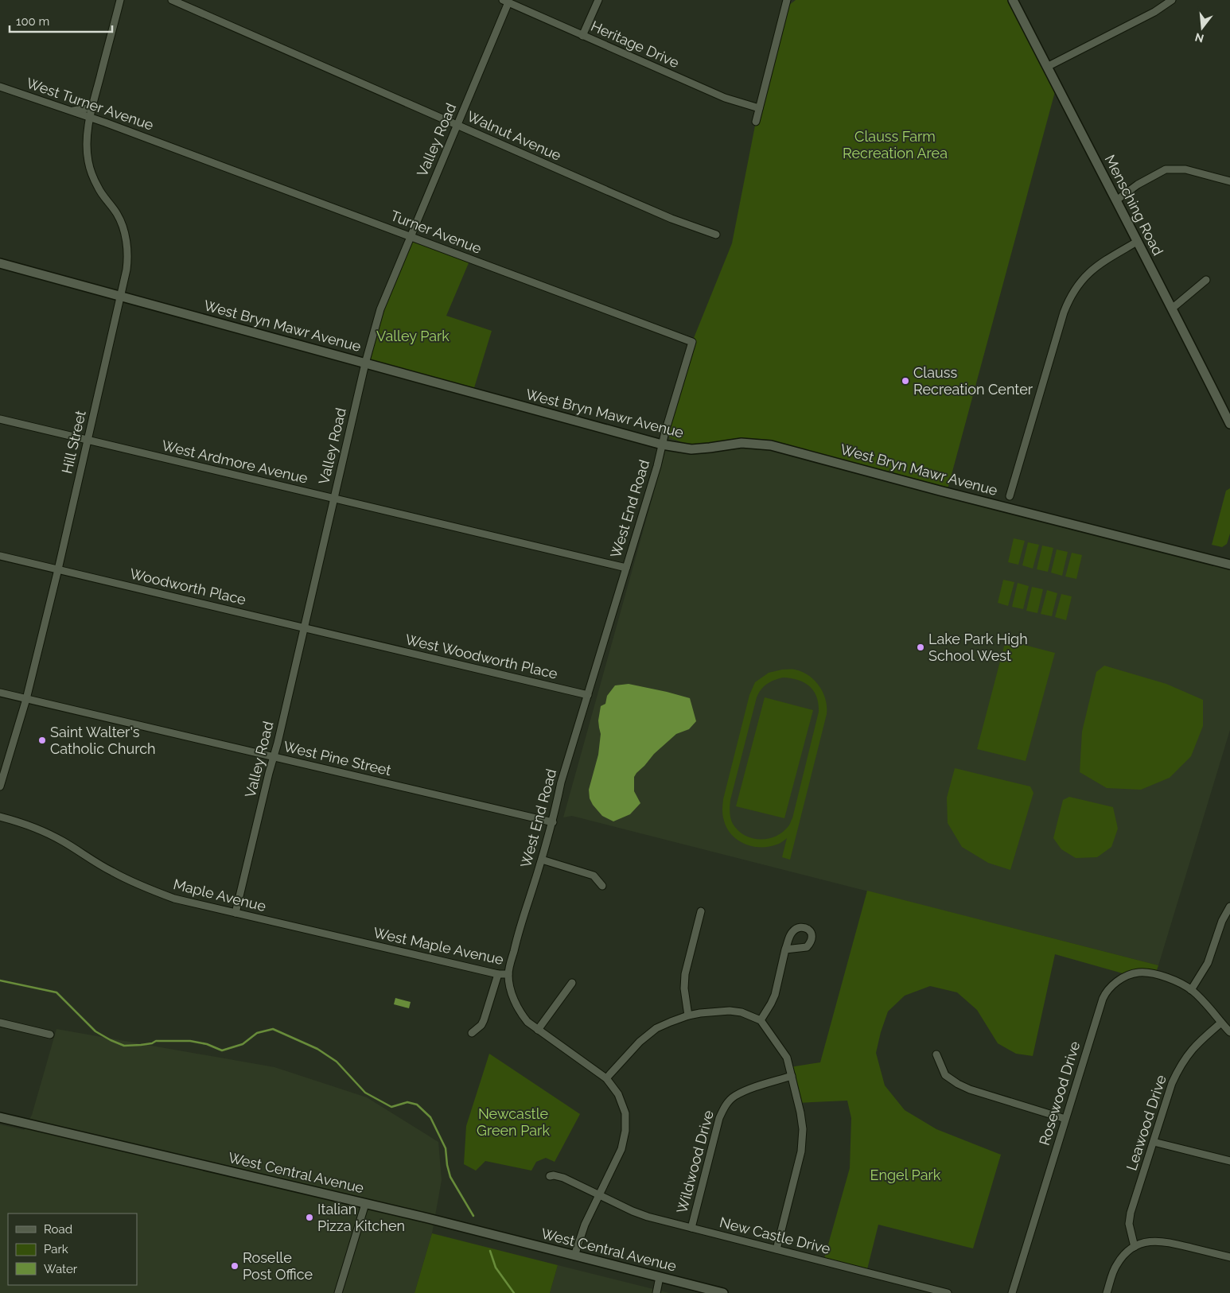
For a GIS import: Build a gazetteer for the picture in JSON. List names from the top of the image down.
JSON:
{
  "streets": {
    "street": [
      "Heritage Drive",
      "West Turner Avenue",
      "Walnut Avenue",
      "Valley Road",
      "Mensching Road",
      "Turner Avenue",
      "West Bryn Mawr Avenue",
      "Hill Street",
      "West Ardmore Avenue",
      "West End Road",
      "Woodworth Place",
      "West Woodworth Place",
      "West Pine Street",
      "Maple Avenue",
      "West Maple Avenue",
      "Rosewood Drive",
      "Leawood Drive",
      "Wildwood Drive",
      "West Central Avenue",
      "New Castle Drive"
    ]
  },
  "crossings": [
    ["Heritage Drive", "Valley Road"],
    ["West Turner Avenue", "Turner Avenue"],
    ["West Turner Avenue", "Hill Street"],
    ["Walnut Avenue", "Valley Road"],
    ["Valley Road", "Turner Avenue"],
    ["Valley Road", "West Bryn Mawr Avenue"],
    ["Valley Road", "West Ardmore Avenue"],
    ["Valley Road", "Woodworth Place"],
    ["Valley Road", "West Pine Street"],
    ["Valley Road", "Maple Avenue"],
    ["Turner Avenue", "West End Road"],
    ["West Bryn Mawr Avenue", "Hill Street"],
    ["West Bryn Mawr Avenue", "West End Road"],
    ["Hill Street", "West Ardmore Avenue"],
    ["Hill Street", "Woodworth Place"],
    ["Hill Street", "West Pine Street"],
    ["West Ardmore Avenue", "West End Road"],
    ["West End Road", "West Woodworth Place"],
    ["West End Road", "West Pine Street"],
    ["West End Road", "West Maple Avenue"],
    ["West End Road", "West Central Avenue"],
    ["West End Road", "New Castle Drive"],
    ["Woodworth Place", "West Woodworth Place"],
    ["Maple Avenue", "West Maple Avenue"],
    ["Rosewood Drive", "Leawood Drive"],
    ["Wildwood Drive", "New Castle Drive"]
  ],
  "parks": [
    "Clauss Farm Recreation Area",
    "Valley Park",
    "Newcastle Green Park",
    "Engel Park"
  ],
  "places": [
    "Clauss Recreation Center",
    "Lake Park High School West",
    "Saint Walter's Catholic Church",
    "Italian Pizza Kitchen",
    "Roselle Post Office"
  ],
  "legend": ["Road", "Park", "Water"],
  "scale_bar": "100 m",
  "north": "bottom"
}
